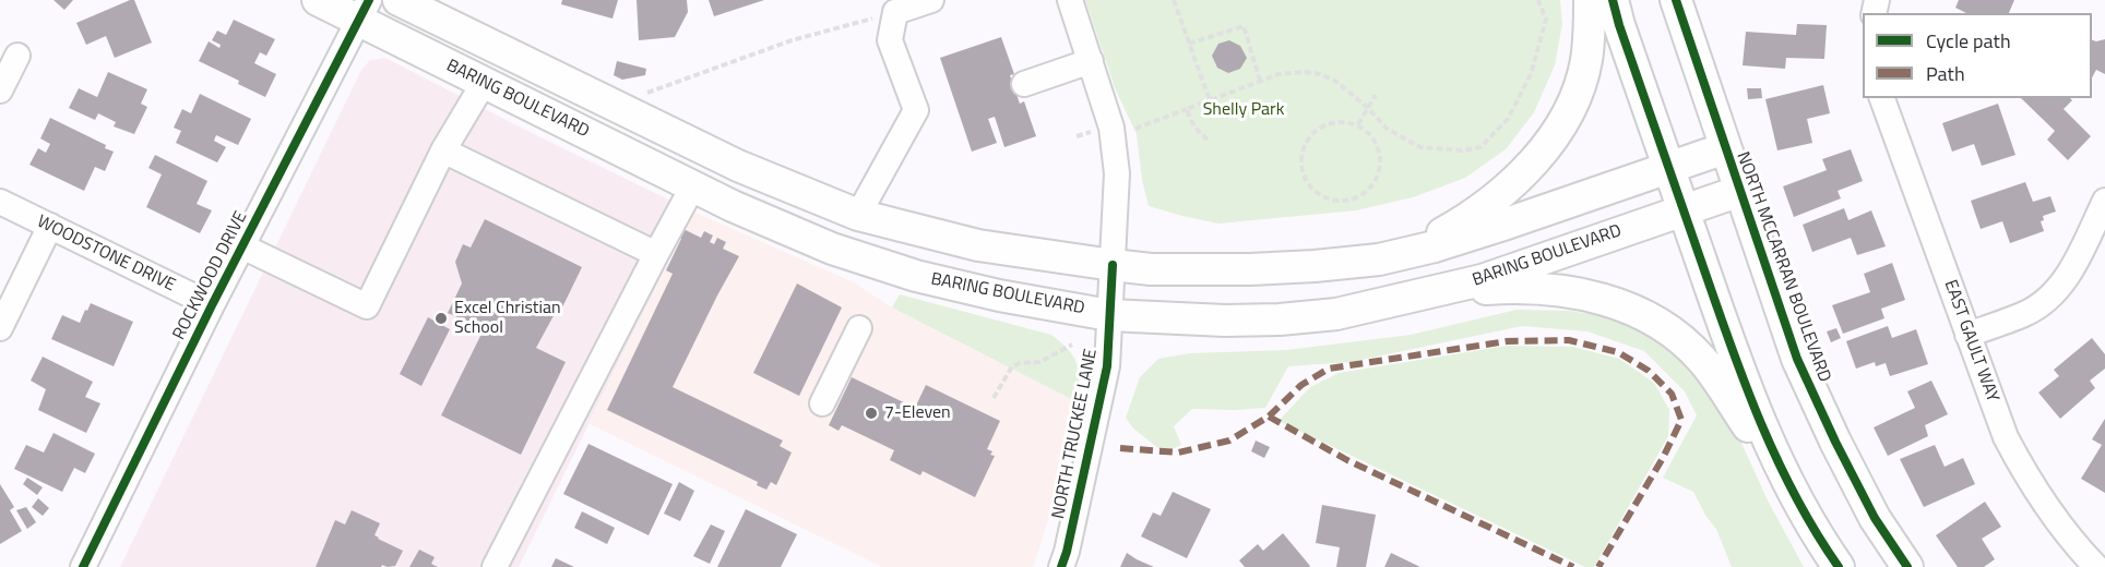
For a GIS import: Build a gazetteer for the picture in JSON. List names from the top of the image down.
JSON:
{
  "streets": {
    "main road": ["BARING BOULEVARD", "NORTH MCCARRAN BOULEVARD"],
    "street": [
      "WOODSTONE DRIVE",
      "ROCKWOOD DRIVE",
      "EAST GAULT WAY",
      "NORTH TRUCKEE LANE"
    ]
  },
  "crossings": [
    ["BARING BOULEVARD", "NORTH MCCARRAN BOULEVARD"],
    ["BARING BOULEVARD", "ROCKWOOD DRIVE"],
    ["BARING BOULEVARD", "NORTH TRUCKEE LANE"],
    ["WOODSTONE DRIVE", "ROCKWOOD DRIVE"]
  ],
  "parks": ["Shelly Park"],
  "places": ["Excel Christian School", "7-Eleven"],
  "legend": ["Cycle path", "Path"]
}
